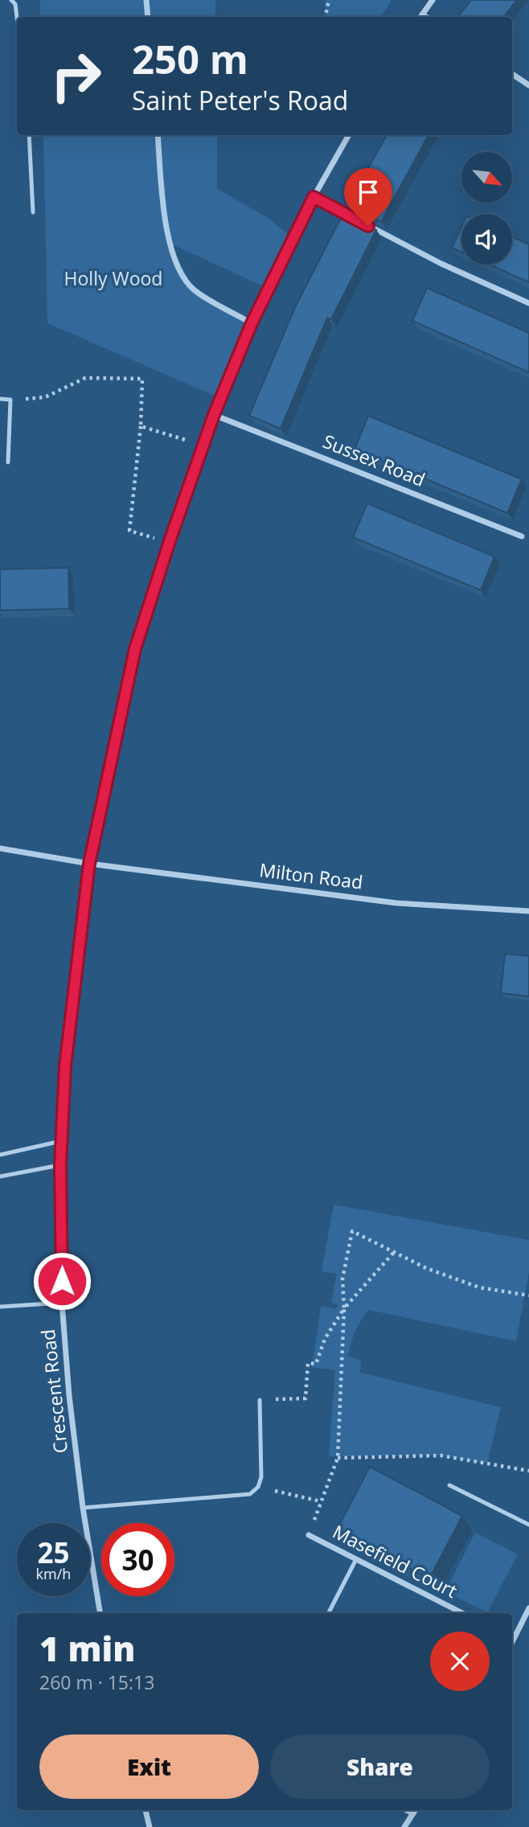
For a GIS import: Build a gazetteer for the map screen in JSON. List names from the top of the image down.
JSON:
{
  "streets": {
    "street": [
      "Sussex Road",
      "Milton Road",
      "Crescent Road",
      "Masefield Court"
    ]
  },
  "crossings": [
    ["Sussex Road", "Crescent Road"],
    ["Milton Road", "Crescent Road"]
  ],
  "parks": ["Holly Wood"],
  "north": "bottom right",
  "page": {
    "turn": ["250 m", "Saint Peter's Road"],
    "speed": "25 km/h",
    "limit": "30",
    "heading": ["1 min", "260 m · 15:13"],
    "buttons": ["Exit", "Share"]
  }
}
